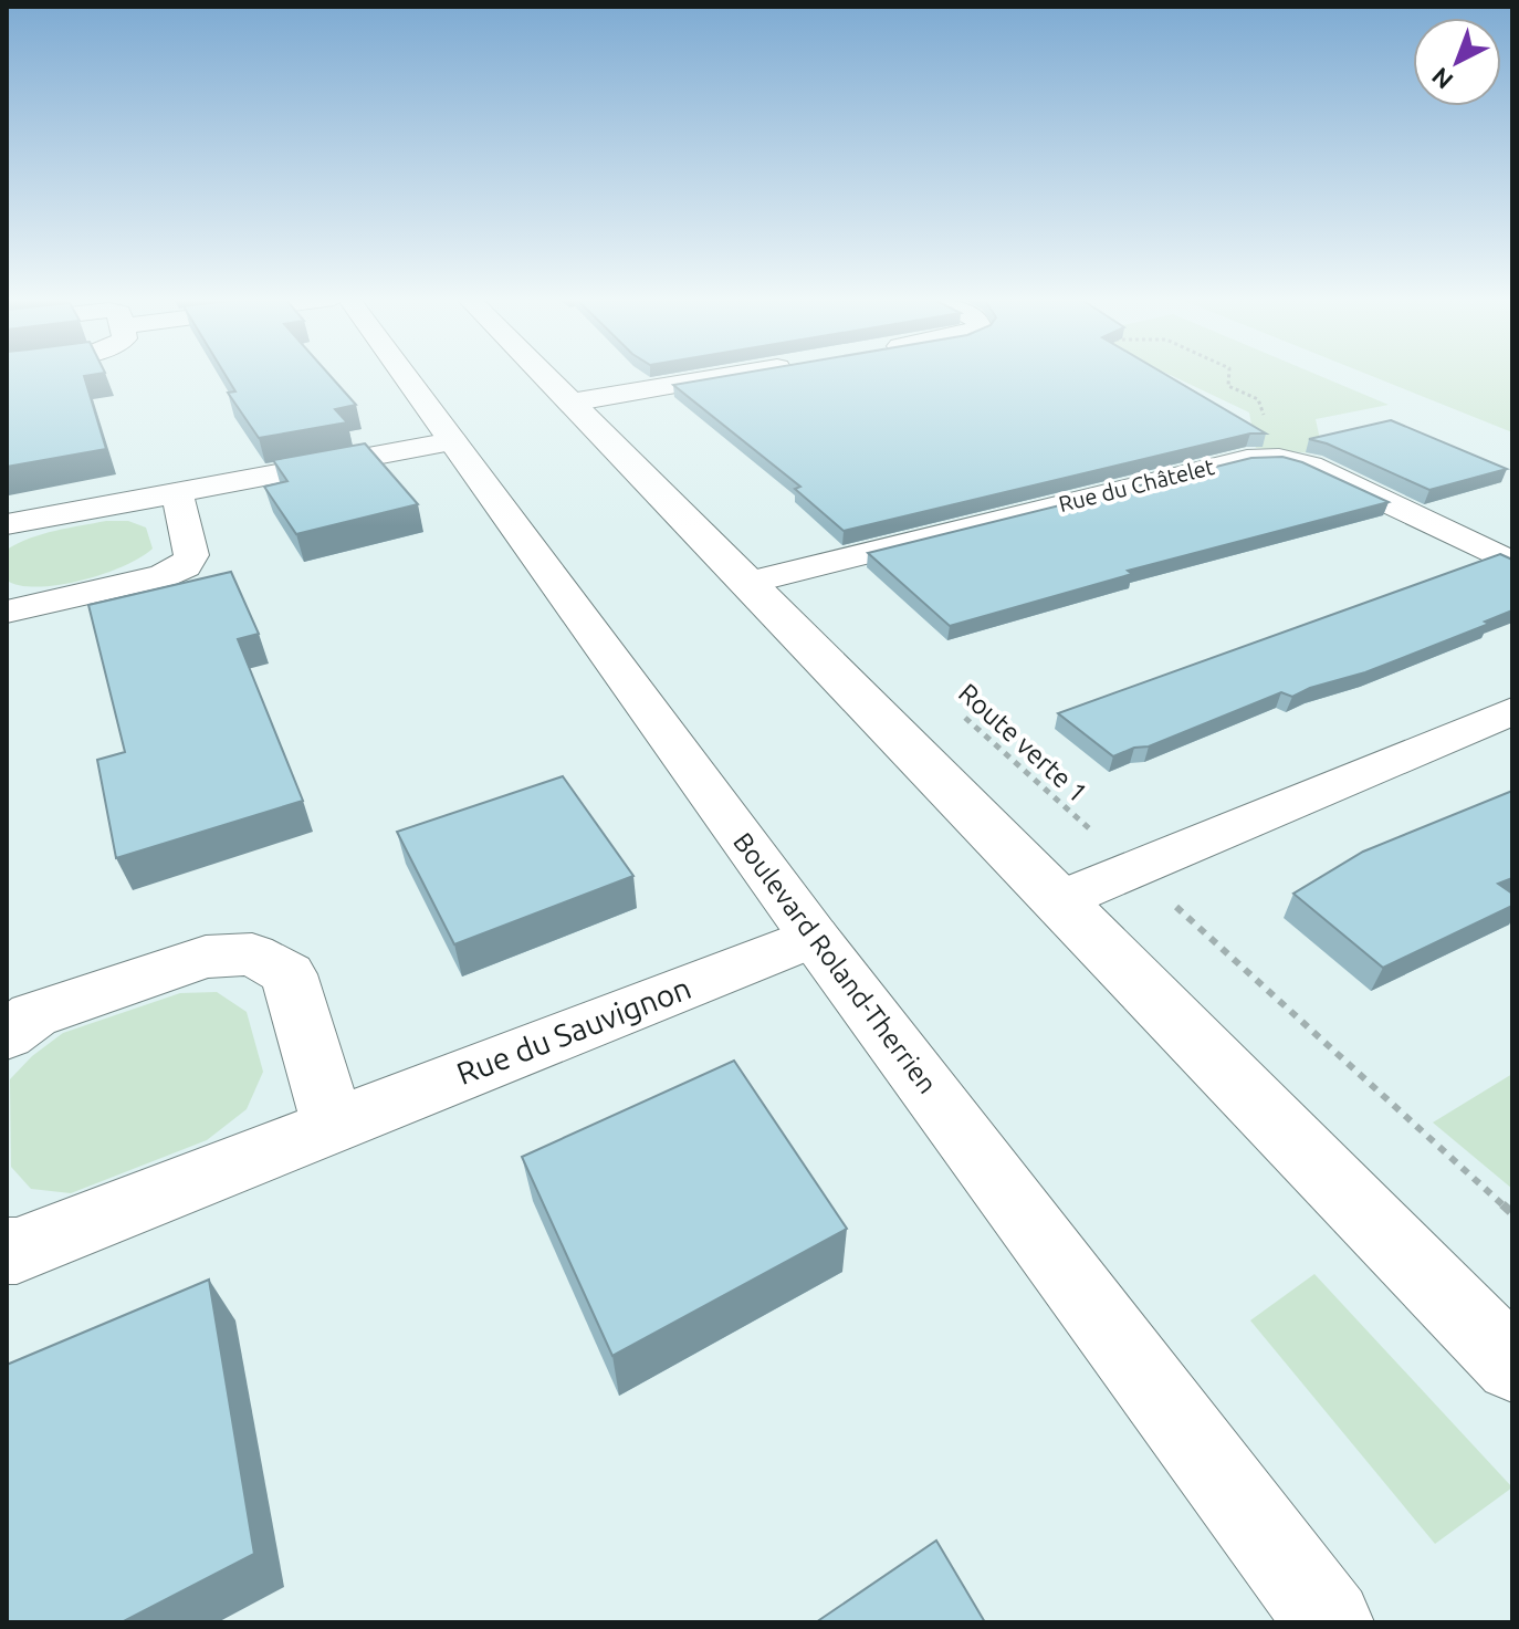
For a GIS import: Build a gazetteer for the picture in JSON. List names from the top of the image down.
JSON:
{
  "streets": {
    "street": ["Rue du Châtelet", "Boulevard Roland-Therrien", "Rue du Sauvignon"],
    "path": ["Route verte 1"]
  },
  "crossings": [
    ["Boulevard Roland-Therrien", "Rue du Sauvignon"]
  ],
  "north": "bottom left"
}
